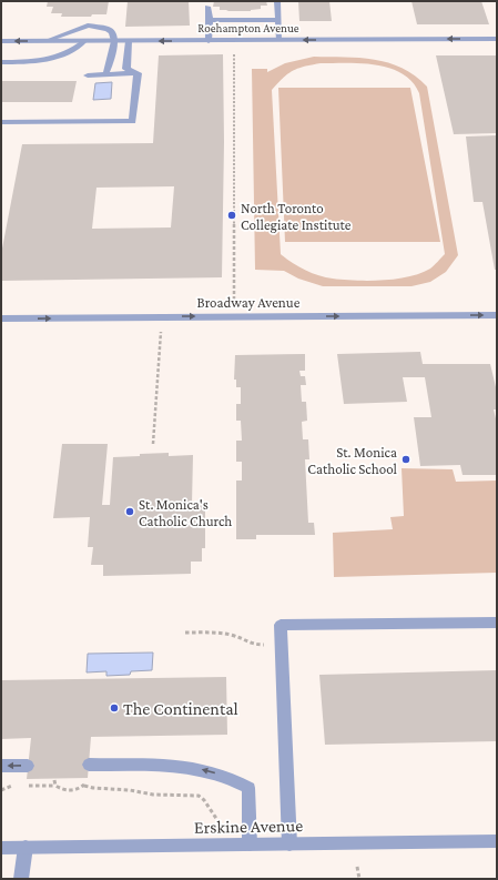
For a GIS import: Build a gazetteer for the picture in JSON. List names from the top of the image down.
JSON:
{
  "streets": {
    "street": ["Roehampton Avenue", "Broadway Avenue", "Erskine Avenue"]
  },
  "one_way": ["Roehampton Avenue", "Broadway Avenue"],
  "places": [
    "North Toronto Collegiate Institute",
    "St. Monica Catholic School",
    "St. Monica's Catholic Church",
    "The Continental"
  ]
}
